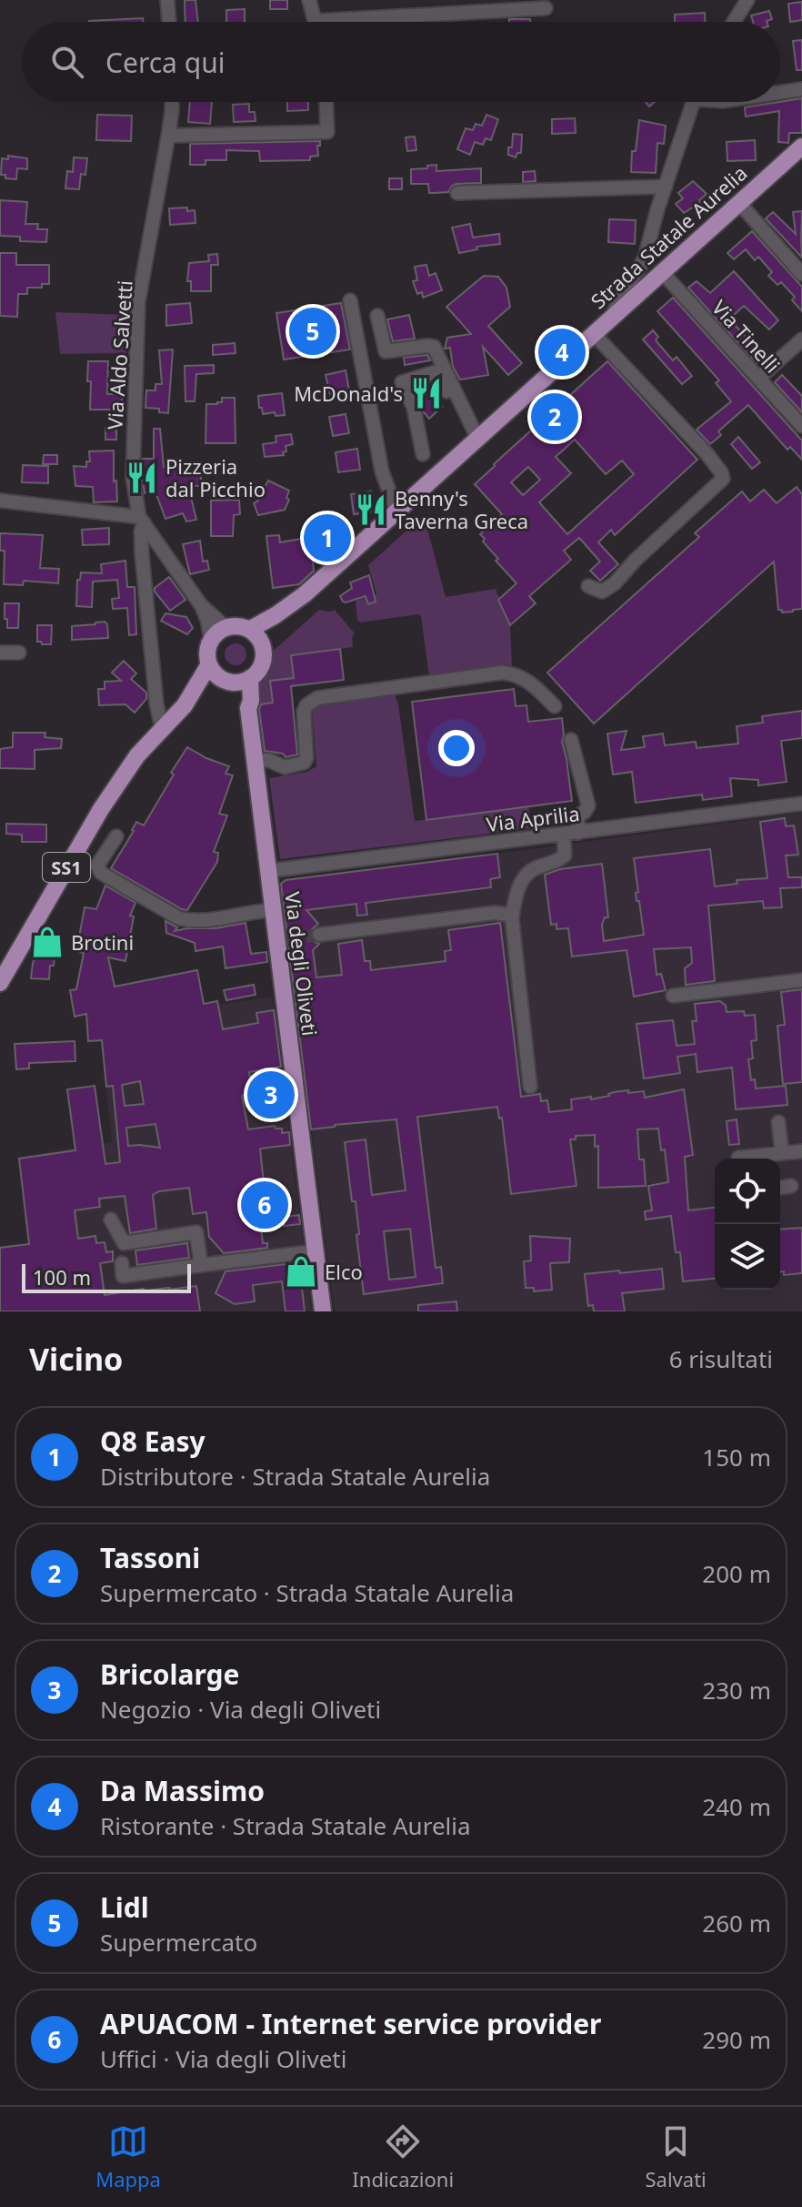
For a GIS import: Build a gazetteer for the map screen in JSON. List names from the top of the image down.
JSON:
{
  "streets": {
    "main road": ["Strada Statale Aurelia", "SS1", "Via degli Oliveti"],
    "street": ["Via Tinelli", "Via Aldo Salvetti", "Via Aprilia"]
  },
  "crossings": [
    ["Strada Statale Aurelia", "Via Tinelli"],
    ["Strada Statale Aurelia", "Via Aldo Salvetti"],
    ["Strada Statale Aurelia", "SS1"],
    ["Strada Statale Aurelia", "Via degli Oliveti"],
    ["Via Aldo Salvetti", "SS1"],
    ["Via Aldo Salvetti", "Via degli Oliveti"],
    ["Via Aprilia", "Via degli Oliveti"],
    ["SS1", "Via degli Oliveti"]
  ],
  "places": {
    "restaurant": ["McDonald's", "Pizzeria dal Picchio", "Benny's Taverna Greca"],
    "shop": ["Brotini", "Elco"]
  },
  "scale_bar": "100 m",
  "page": {
    "search": "Cerca qui",
    "pins": [
      "5",
      "4",
      "2",
      "1",
      "3",
      "6"
    ],
    "scale": "100 m",
    "heading": ["Vicino", "6 risultati"],
    "list": [
      {
        "mark": "1",
        "name": "Q8 Easy",
        "note": "Distributore · Strada Statale Aurelia",
        "value": "150 m"
      },
      {
        "mark": "2",
        "name": "Tassoni",
        "note": "Supermercato · Strada Statale Aurelia",
        "value": "200 m"
      },
      {
        "mark": "3",
        "name": "Bricolarge",
        "note": "Negozio · Via degli Oliveti",
        "value": "230 m"
      },
      {
        "mark": "4",
        "name": "Da Massimo",
        "note": "Ristorante · Strada Statale Aurelia",
        "value": "240 m"
      },
      {
        "mark": "5",
        "name": "Lidl",
        "note": "Supermercato",
        "value": "260 m"
      },
      {
        "mark": "6",
        "name": "APUACOM - Internet service provider",
        "note": "Uffici · Via degli Oliveti",
        "value": "290 m"
      }
    ],
    "nav": ["Mappa", "Indicazioni", "Salvati"]
  }
}
